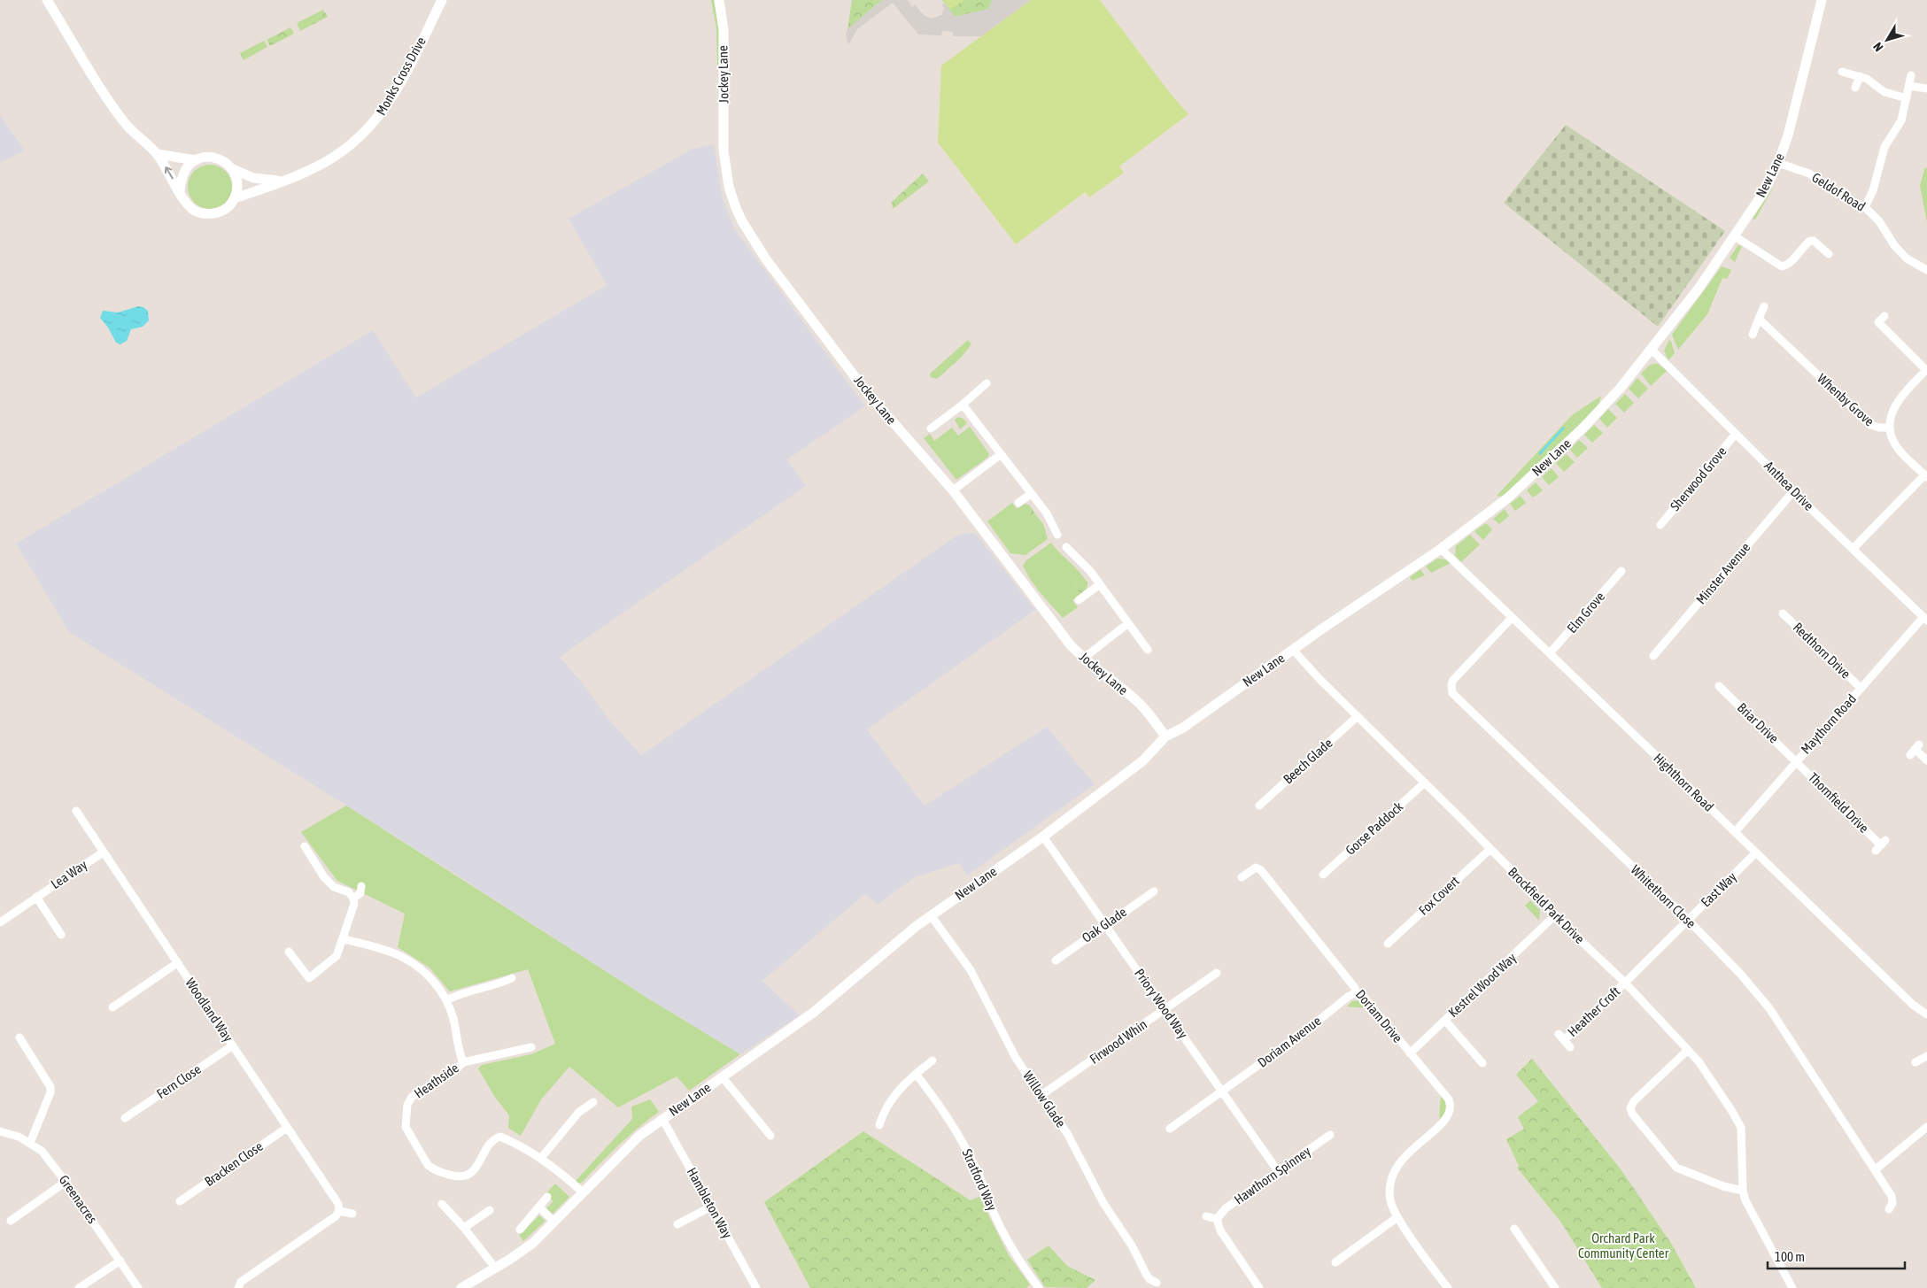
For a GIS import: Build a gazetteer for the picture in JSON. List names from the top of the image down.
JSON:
{
  "streets": {
    "street": [
      "Jockey Lane",
      "Monks Cross Drive",
      "New Lane",
      "Geldof Road",
      "Whenby Grove",
      "Sherwood Grove",
      "Anthea Drive",
      "Minster Avenue",
      "Elm Grove",
      "Redthorn Drive",
      "Briar Drive",
      "Maythorn Road",
      "Beech Glade",
      "Highthorn Road",
      "Thornfield Drive",
      "Gorse Paddock",
      "Lea Way",
      "East Way",
      "Fox Covert",
      "Whitethorn Close",
      "Brockfield Park Drive",
      "Oak Glade",
      "Kestrel Wood Way",
      "Priory Wood Way",
      "Woodland Way",
      "Heather Croft",
      "Doriam Drive",
      "Firwood Whin",
      "Doriam Avenue",
      "Heathside",
      "Fern Close",
      "Willow Glade",
      "Bracken Close",
      "Hawthorn Spinney",
      "Stratford Way",
      "Greenacres",
      "Hambleton Way"
    ]
  },
  "crossings": [
    ["Jockey Lane", "New Lane"],
    ["New Lane", "Geldof Road"],
    ["New Lane", "Anthea Drive"],
    ["New Lane", "Highthorn Road"],
    ["New Lane", "Brockfield Park Drive"],
    ["New Lane", "Priory Wood Way"],
    ["New Lane", "Heathside"],
    ["New Lane", "Willow Glade"],
    ["New Lane", "Hambleton Way"],
    ["Sherwood Grove", "Anthea Drive"],
    ["Anthea Drive", "Minster Avenue"],
    ["Anthea Drive", "Maythorn Road"],
    ["Elm Grove", "Highthorn Road"],
    ["Redthorn Drive", "Maythorn Road"],
    ["Briar Drive", "Maythorn Road"],
    ["Briar Drive", "Thornfield Drive"],
    ["Maythorn Road", "Highthorn Road"],
    ["Maythorn Road", "Thornfield Drive"],
    ["Beech Glade", "Brockfield Park Drive"],
    ["Highthorn Road", "East Way"],
    ["Highthorn Road", "Whitethorn Close"],
    ["Gorse Paddock", "Brockfield Park Drive"],
    ["Lea Way", "Woodland Way"],
    ["East Way", "Whitethorn Close"],
    ["East Way", "Brockfield Park Drive"],
    ["East Way", "Heather Croft"],
    ["Fox Covert", "Brockfield Park Drive"],
    ["Brockfield Park Drive", "Kestrel Wood Way"],
    ["Brockfield Park Drive", "Heather Croft"],
    ["Oak Glade", "Priory Wood Way"],
    ["Kestrel Wood Way", "Doriam Drive"],
    ["Priory Wood Way", "Firwood Whin"],
    ["Priory Wood Way", "Doriam Avenue"],
    ["Priory Wood Way", "Hawthorn Spinney"],
    ["Woodland Way", "Fern Close"],
    ["Woodland Way", "Bracken Close"],
    ["Doriam Drive", "Doriam Avenue"],
    ["Firwood Whin", "Willow Glade"]
  ],
  "parks": ["Orchard Park Community Center"],
  "scale_bar": "100 m",
  "north": "bottom left"
}
